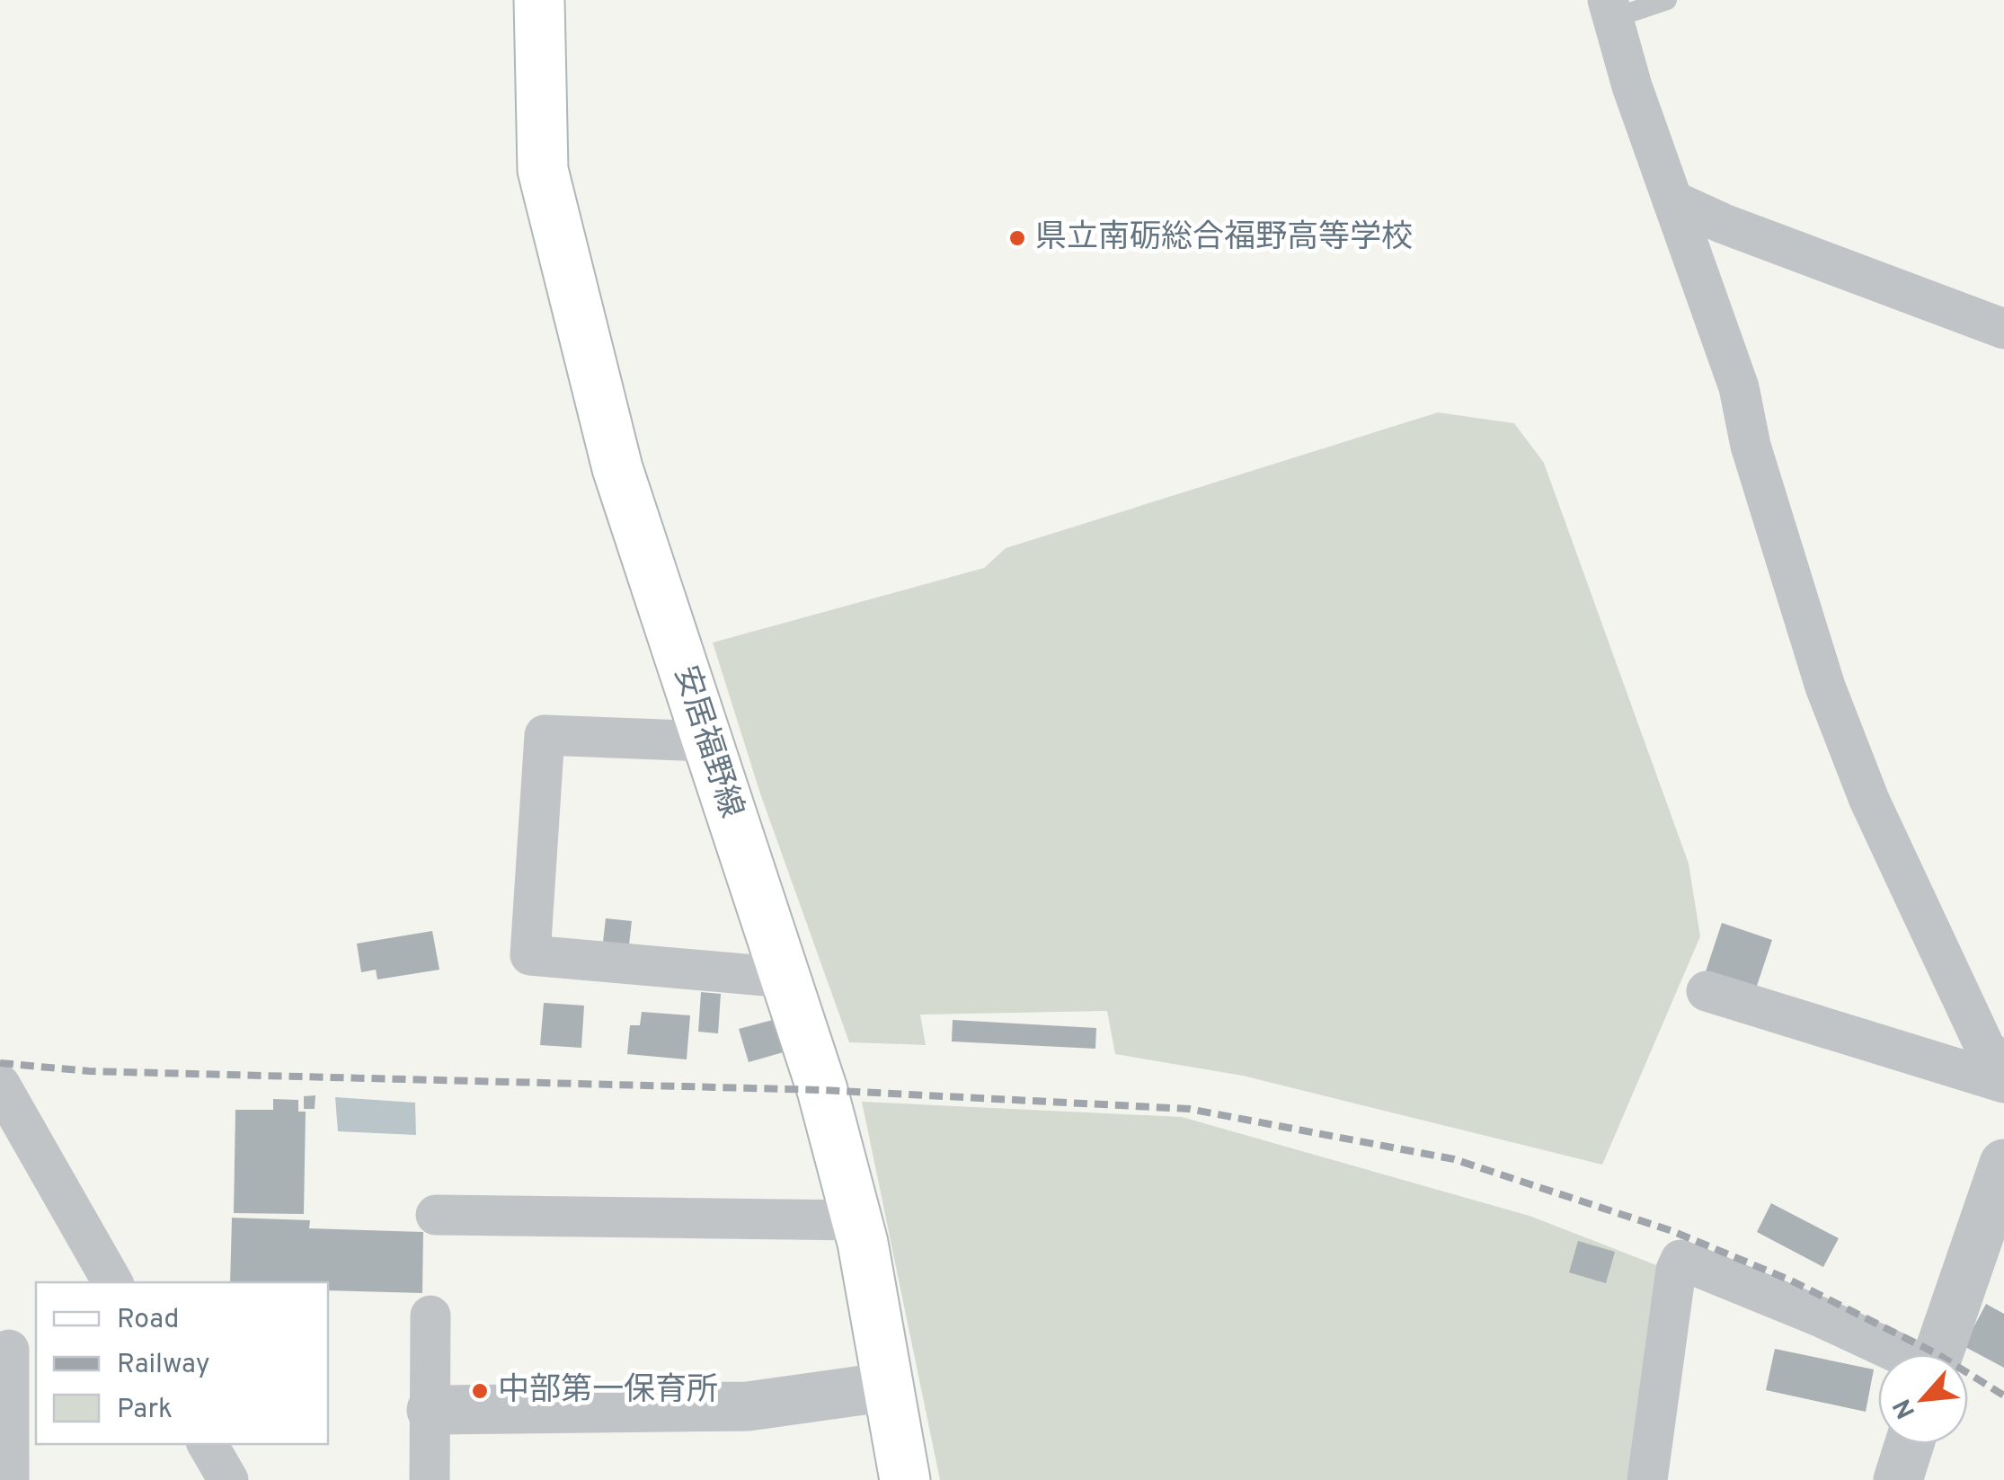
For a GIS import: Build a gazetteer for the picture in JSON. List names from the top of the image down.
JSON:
{
  "streets": {
    "main road": ["安居福野線"]
  },
  "places": ["県立南砺総合福野高等学校", "中部第一保育所"],
  "legend": ["Road", "Railway", "Park"],
  "north": "bottom left"
}
